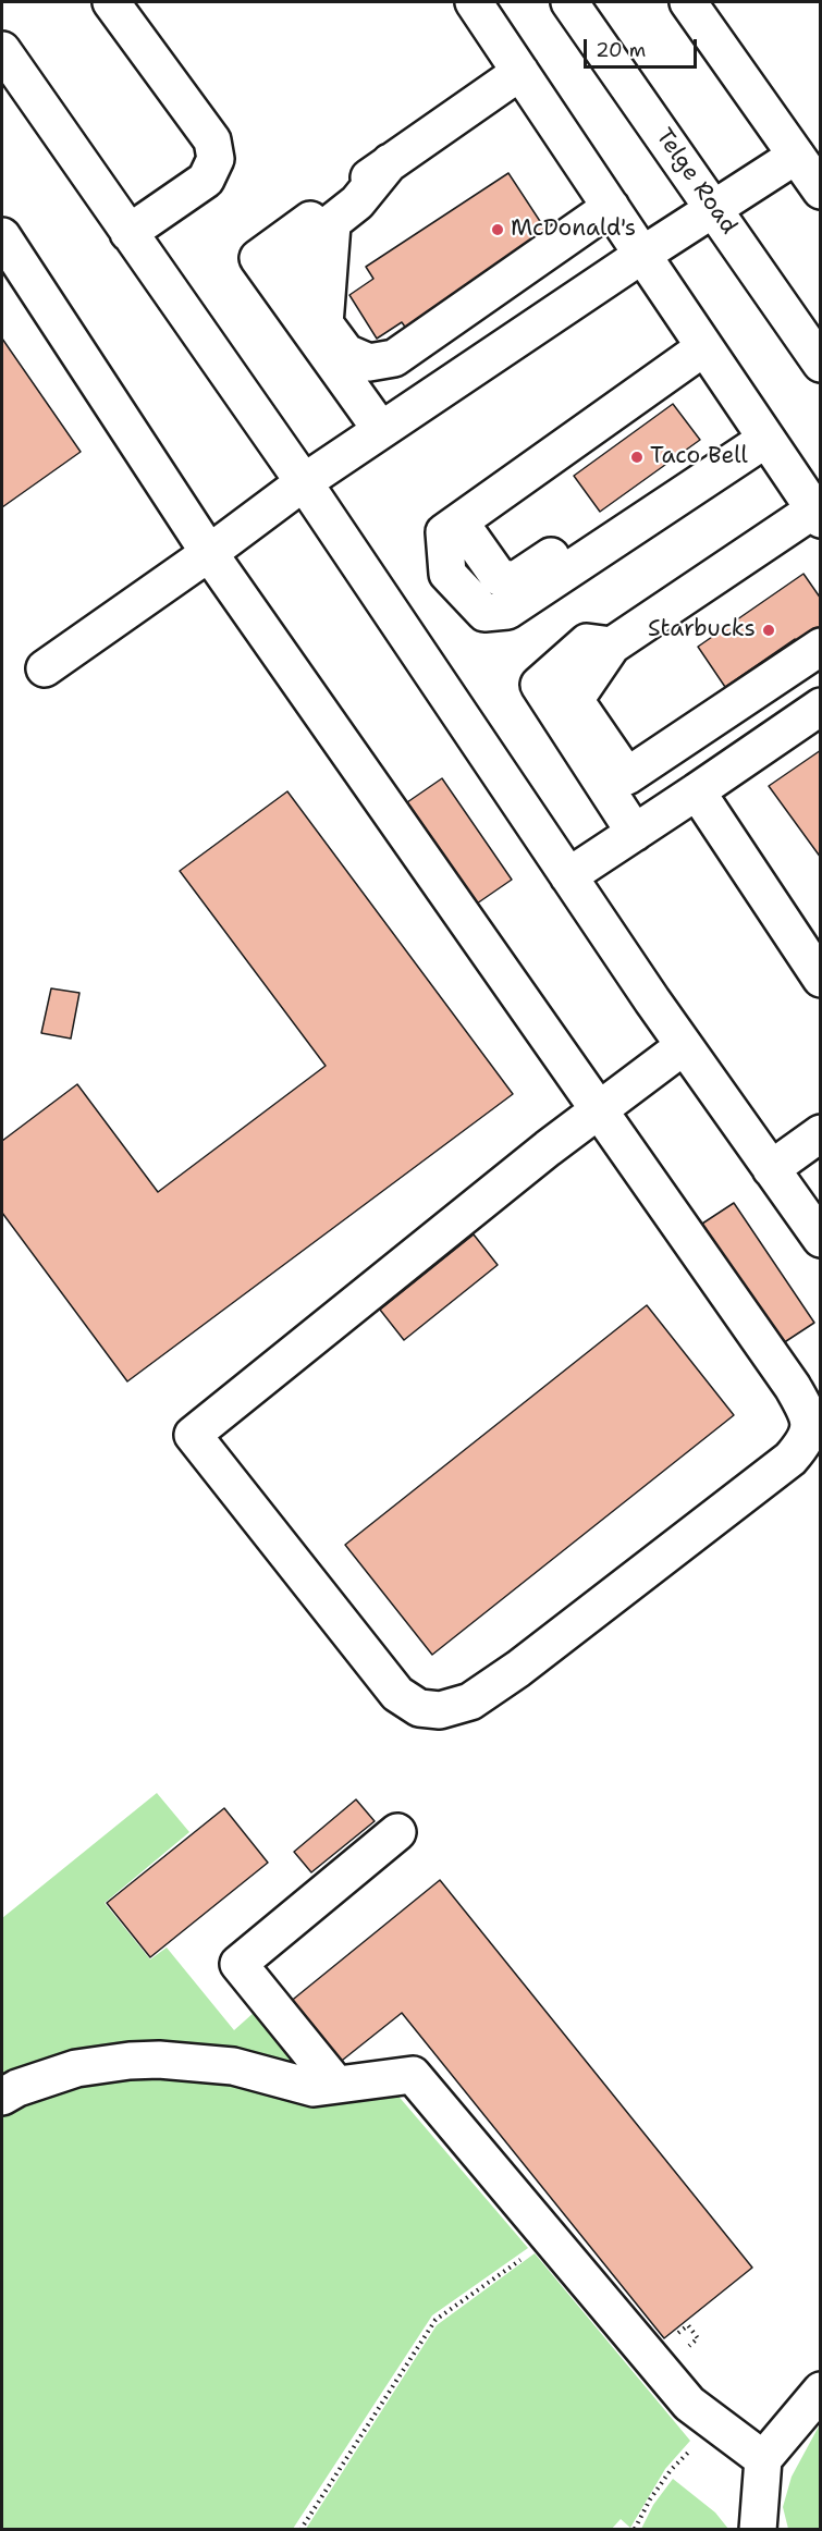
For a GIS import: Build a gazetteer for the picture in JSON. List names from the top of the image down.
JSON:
{
  "streets": {
    "main road": ["Telge Road"]
  },
  "places": ["McDonald's", "Taco Bell", "Starbucks"],
  "scale_bar": "20 m"
}
